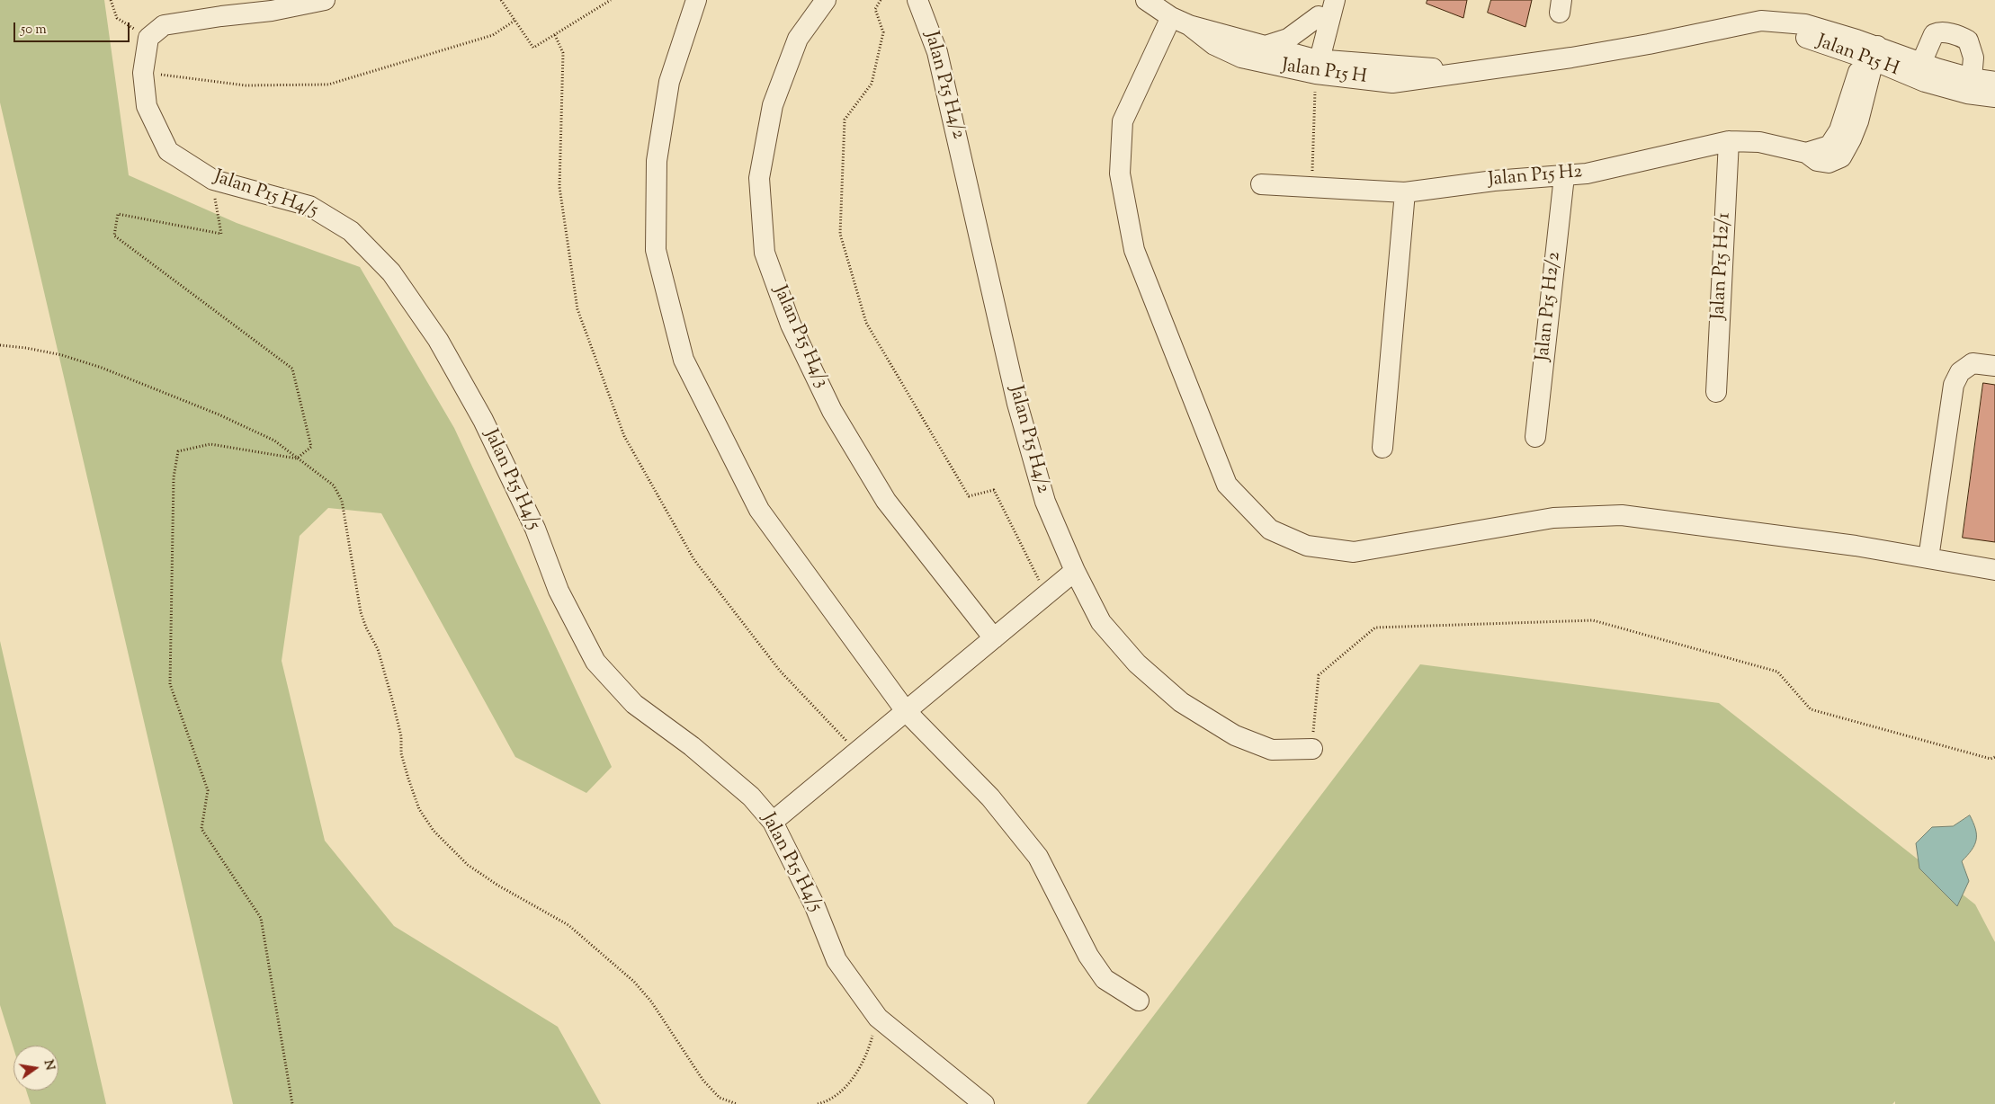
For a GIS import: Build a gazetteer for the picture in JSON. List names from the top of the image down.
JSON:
{
  "streets": {
    "street": [
      "Jalan P15 H",
      "Jalan P15 H4/2",
      "Jalan P15 H2",
      "Jalan P15 H4/5",
      "Jalan P15 H2/1",
      "Jalan P15 H2/2",
      "Jalan P15 H4/3"
    ]
  },
  "crossings": [
    ["Jalan P15 H", "Jalan P15 H2"],
    ["Jalan P15 H2", "Jalan P15 H2/1"],
    ["Jalan P15 H2", "Jalan P15 H2/2"]
  ],
  "scale_bar": "50 m",
  "north": "right"
}
